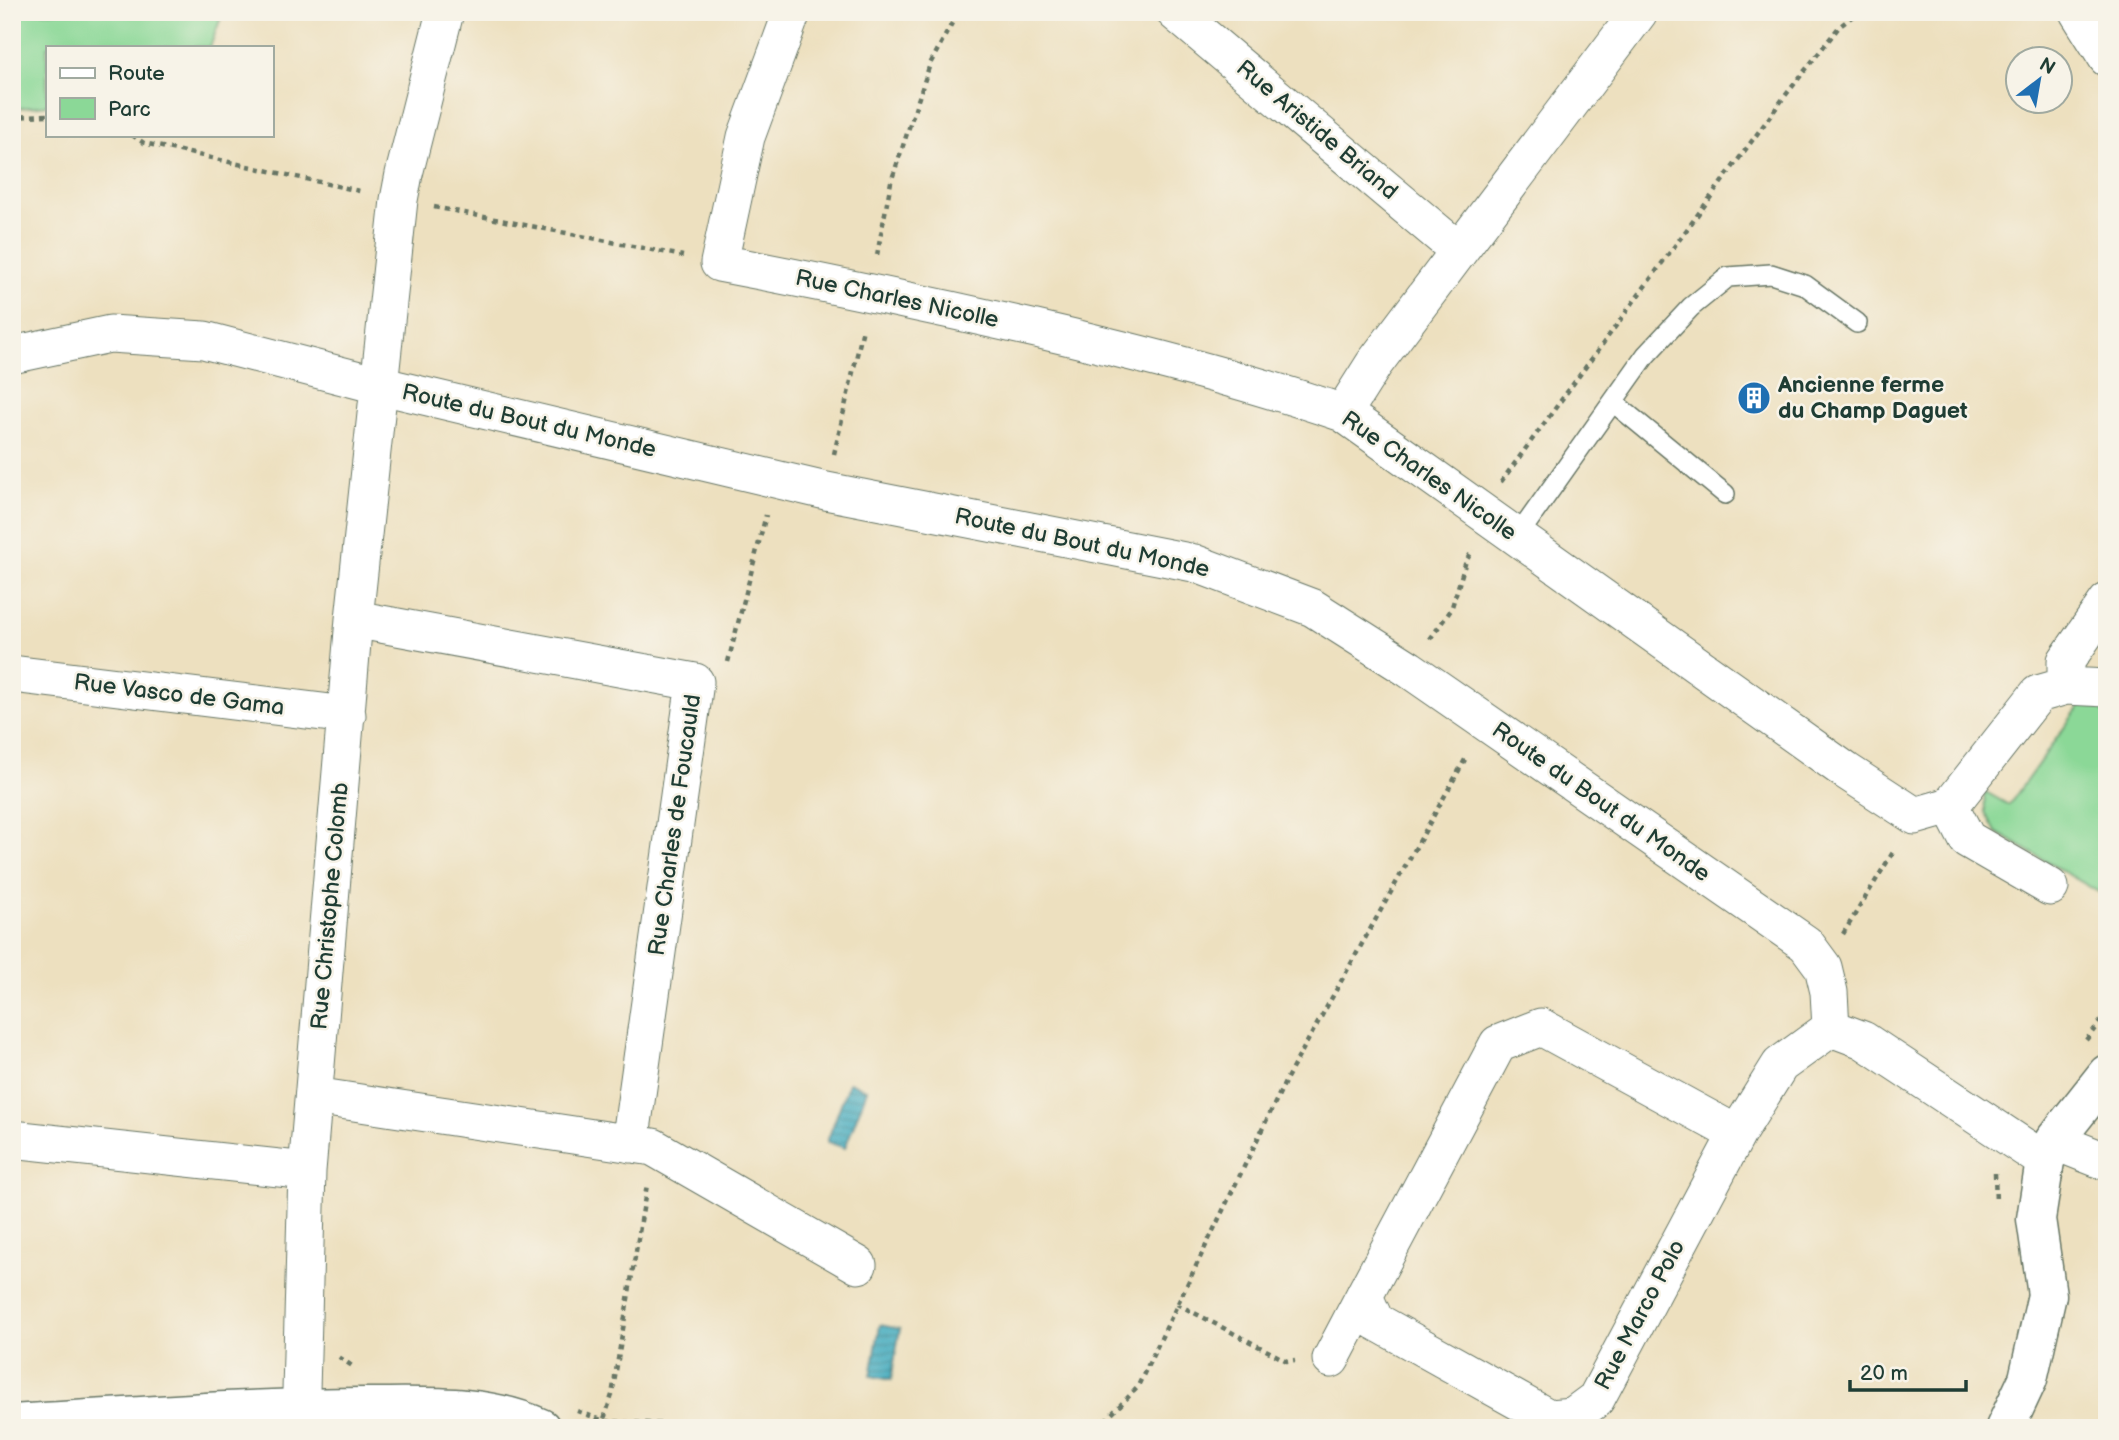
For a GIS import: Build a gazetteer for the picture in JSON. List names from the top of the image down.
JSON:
{
  "streets": {
    "street": [
      "Rue Aristide Briand",
      "Rue Charles Nicolle",
      "Route du Bout du Monde",
      "Rue Vasco de Gama",
      "Rue Charles de Foucauld",
      "Rue Christophe Colomb",
      "Rue Marco Polo"
    ]
  },
  "crossings": [
    ["Route du Bout du Monde", "Rue Christophe Colomb"],
    ["Route du Bout du Monde", "Rue Marco Polo"],
    ["Rue Vasco de Gama", "Rue Christophe Colomb"],
    ["Rue Charles de Foucauld", "Rue Christophe Colomb"]
  ],
  "places": {
    "building": ["Ancienne ferme du Champ Daguet"]
  },
  "legend": ["Route", "Parc"],
  "scale_bar": "20 m",
  "north": "top right"
}
